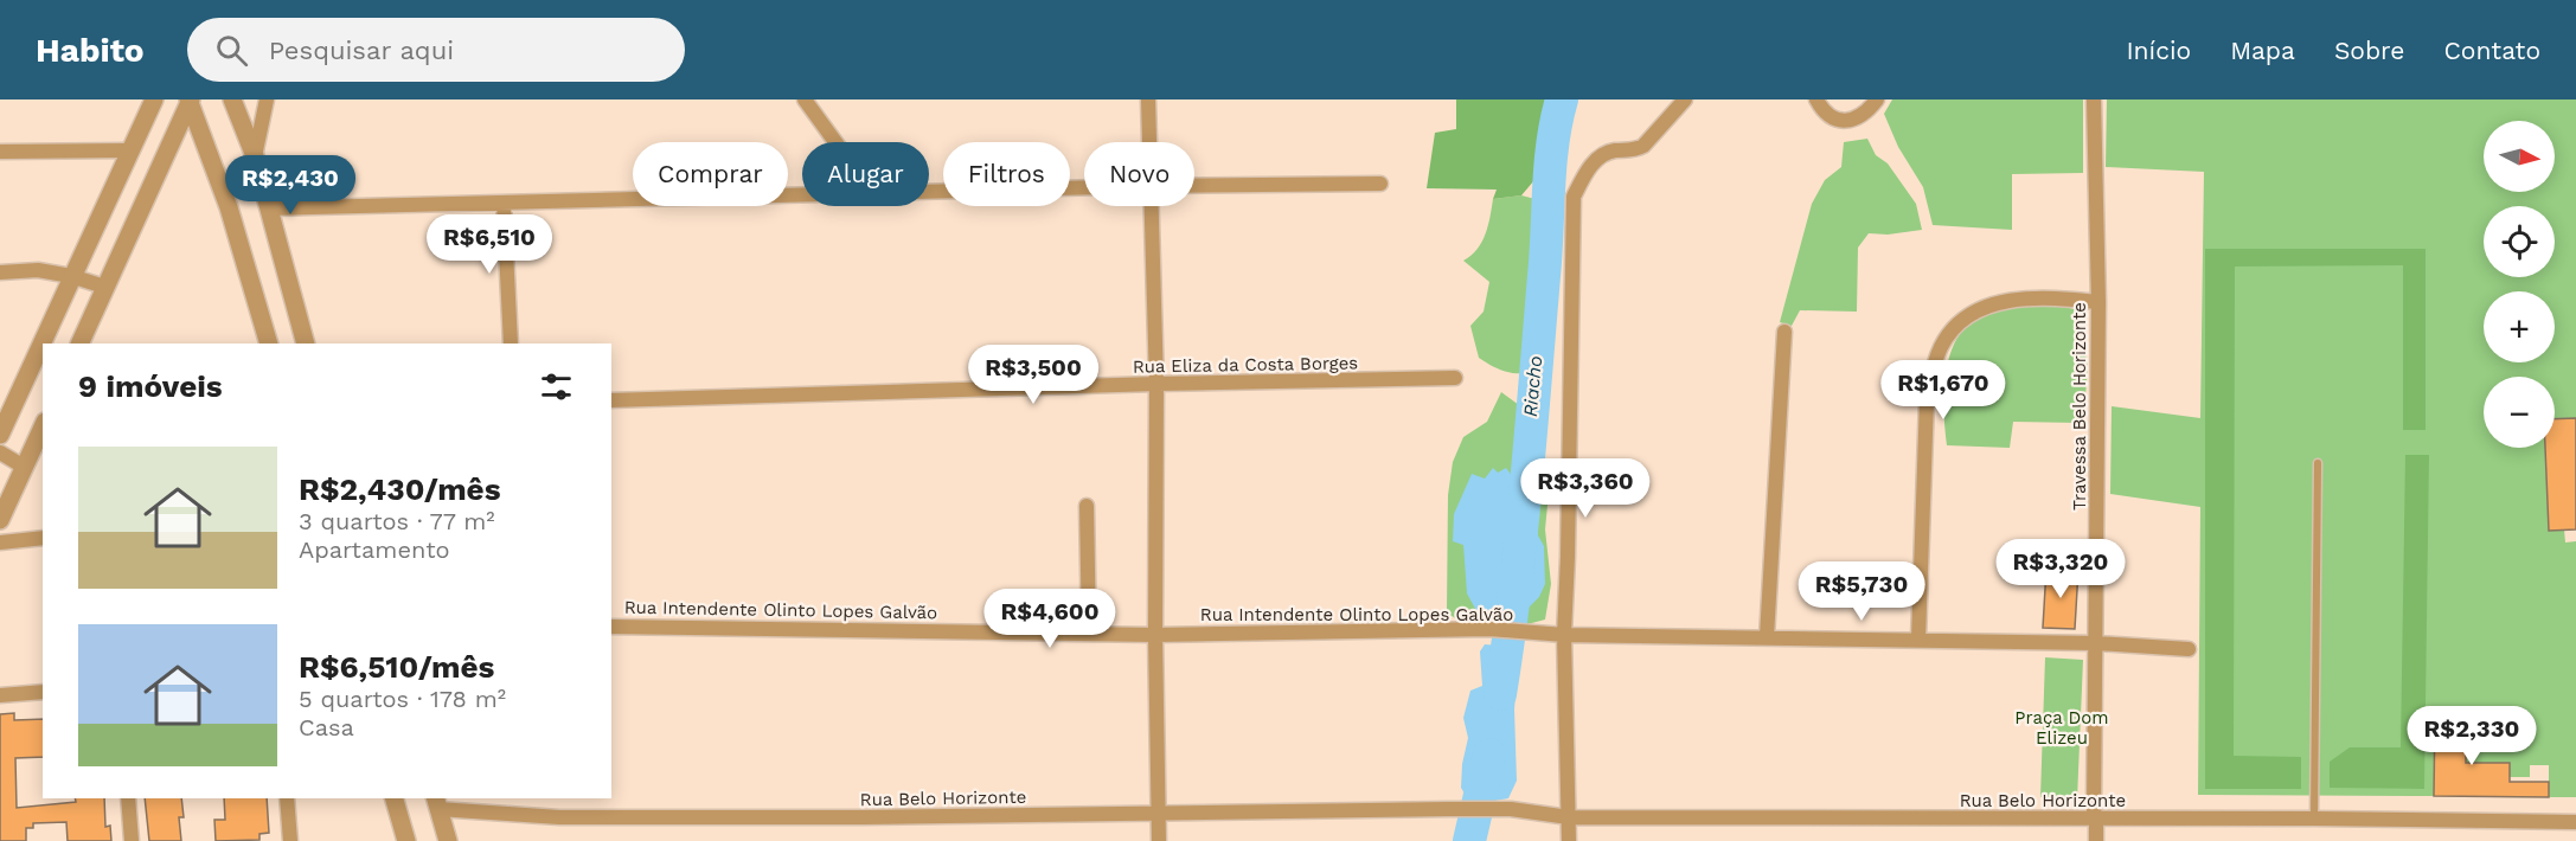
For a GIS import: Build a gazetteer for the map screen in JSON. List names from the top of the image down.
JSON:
{
  "streets": {
    "street": [
      "Rua Eliza da Costa Borges",
      "Travessa Belo Horizonte",
      "Rua Intendente Olinto Lopes Galvão",
      "Rua Belo Horizonte"
    ]
  },
  "crossings": [
    ["Travessa Belo Horizonte", "Rua Intendente Olinto Lopes Galvão"],
    ["Travessa Belo Horizonte", "Rua Belo Horizonte"]
  ],
  "water": ["Riacho"],
  "parks": ["Praça Dom Elizeu"],
  "north": "right",
  "page": {
    "header": "Habito",
    "search": "Pesquisar aqui",
    "nav": [
      "Início",
      "Mapa",
      "Sobre",
      "Contato"
    ],
    "map_buttons": ["+", "−"],
    "chip": [
      "Comprar",
      "Alugar",
      "Filtros",
      "Novo"
    ],
    "price": [
      "R$2,430",
      "R$6,510",
      "R$3,500",
      "R$1,670",
      "R$3,360",
      "R$3,320",
      "R$5,730",
      "R$4,600",
      "R$2,330"
    ],
    "heading": "9 imóveis",
    "list": [
      {
        "name": "R$2,430/mês",
        "note": "3 quartos · 77 m² · Apartamento"
      },
      {
        "name": "R$6,510/mês",
        "note": "5 quartos · 178 m² · Casa"
      }
    ]
  }
}
